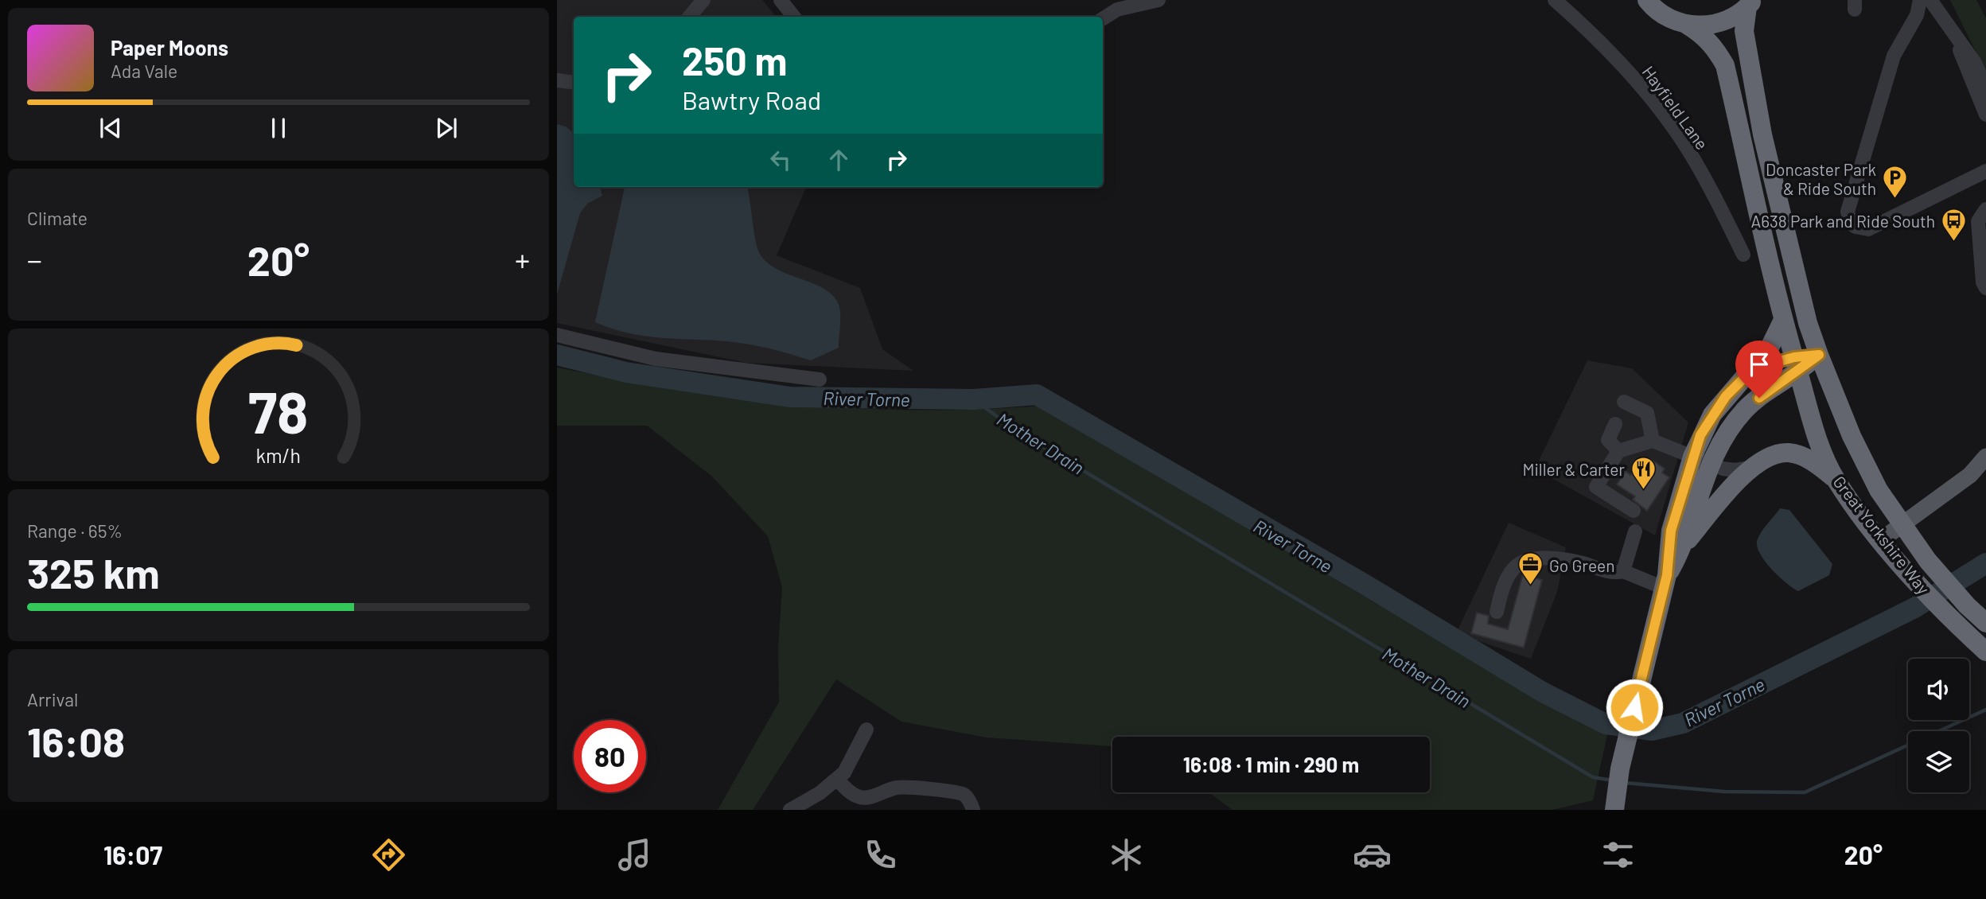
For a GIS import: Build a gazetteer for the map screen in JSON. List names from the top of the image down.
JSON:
{
  "streets": {
    "highway": ["Great Yorkshire Way"],
    "street": ["Hayfield Lane"]
  },
  "water": ["River Torne", "Mother Drain"],
  "places": {
    "parking": ["Doncaster Park & Ride South"],
    "bus stop": ["A638 Park and Ride South"],
    "restaurant": ["Miller & Carter"],
    "office": ["Go Green"]
  },
  "page": {
    "turn": ["250 m", "Bawtry Road"],
    "song": ["Paper Moons", "Ada Vale"],
    "tile": [
      "Climate",
      ["Range · 65%", "325 km"],
      ["Arrival", "16:08"]
    ],
    "heat": ["−", "20°", "+"],
    "limit": "80",
    "trip": "16:08 · 1 min · 290 m",
    "tabs": ["16:07", "20°"],
    "gauge": ["78", "km/h"]
  }
}
